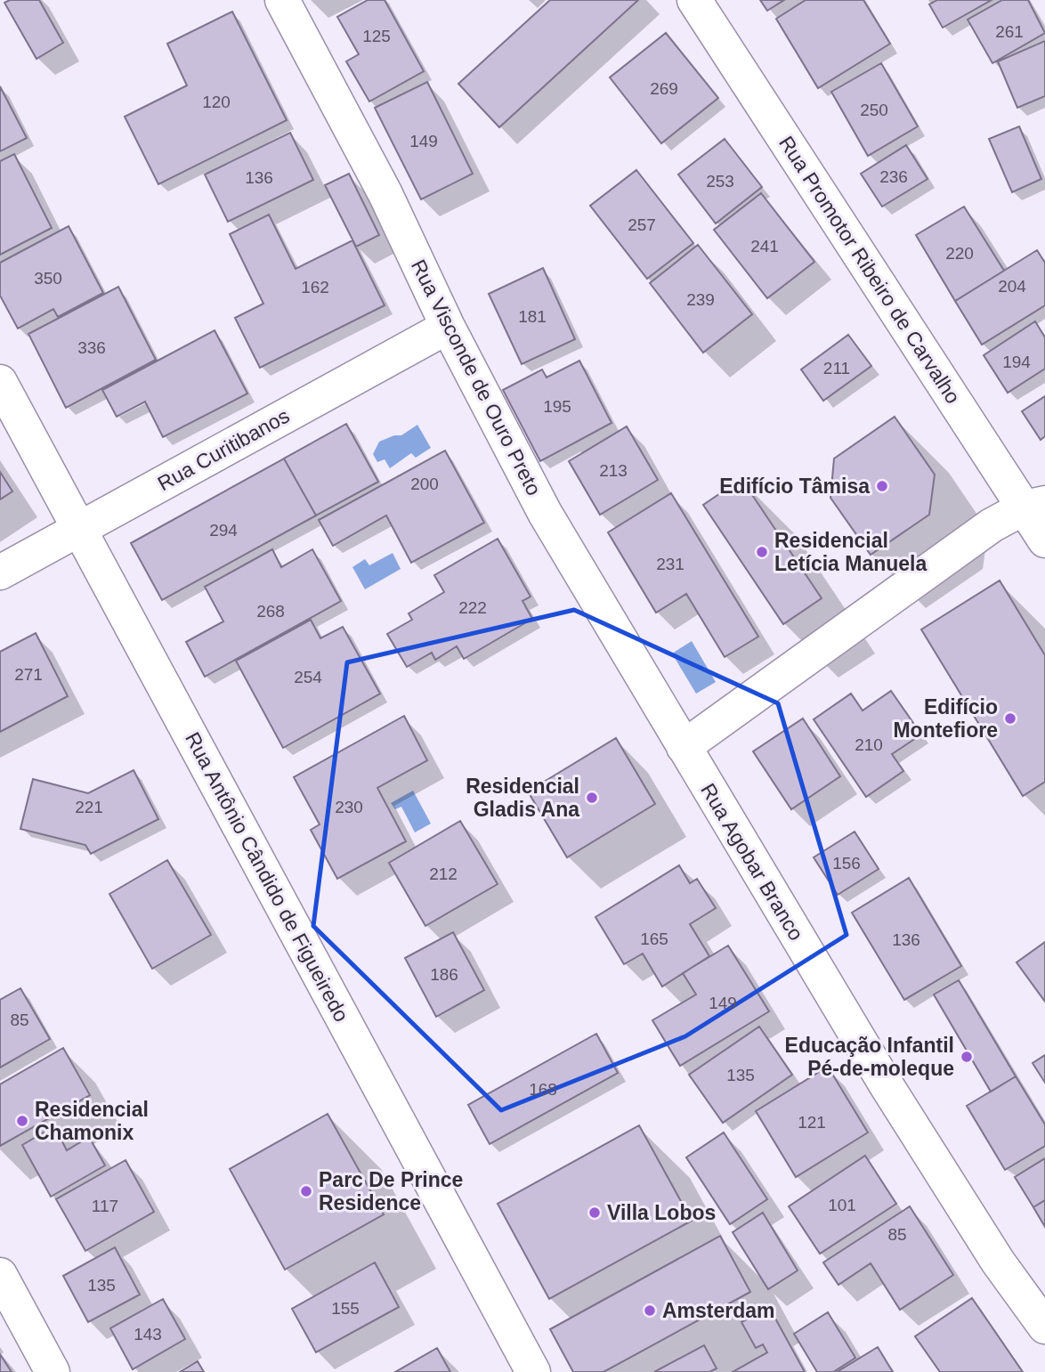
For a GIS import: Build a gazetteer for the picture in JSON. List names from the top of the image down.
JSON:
{
  "streets": {
    "street": [
      "Rua Promotor Ribeiro de Carvalho",
      "Rua Visconde de Ouro Preto",
      "Rua Curitibanos",
      "Rua Agobar Branco",
      "Rua Antônio Cândido de Figueiredo"
    ]
  },
  "crossings": [
    ["Rua Visconde de Ouro Preto", "Rua Curitibanos"],
    ["Rua Visconde de Ouro Preto", "Rua Agobar Branco"],
    ["Rua Curitibanos", "Rua Antônio Cândido de Figueiredo"]
  ],
  "places": [
    "Edifício Tâmisa",
    "Residencial Letícia Manuela",
    "Edifício Montefiore",
    "Residencial Gladis Ana",
    "Educação Infantil Pé-de-moleque",
    "Residencial Chamonix",
    "Parc De Prince Residence",
    "Villa Lobos",
    "Amsterdam"
  ],
  "house_numbers": [
    "261",
    "125",
    "269",
    "120",
    "250",
    "149",
    "236",
    "136",
    "253",
    "257",
    "241",
    "220",
    "350",
    "204",
    "162",
    "239",
    "181",
    "336",
    "194",
    "211",
    "195",
    "213",
    "200",
    "294",
    "231",
    "222",
    "268",
    "271",
    "254",
    "210",
    "221",
    "230",
    "156",
    "212",
    "165",
    "136",
    "186",
    "149",
    "85",
    "135",
    "168",
    "121",
    "101",
    "117",
    "85",
    "135",
    "155",
    "143"
  ]
}
